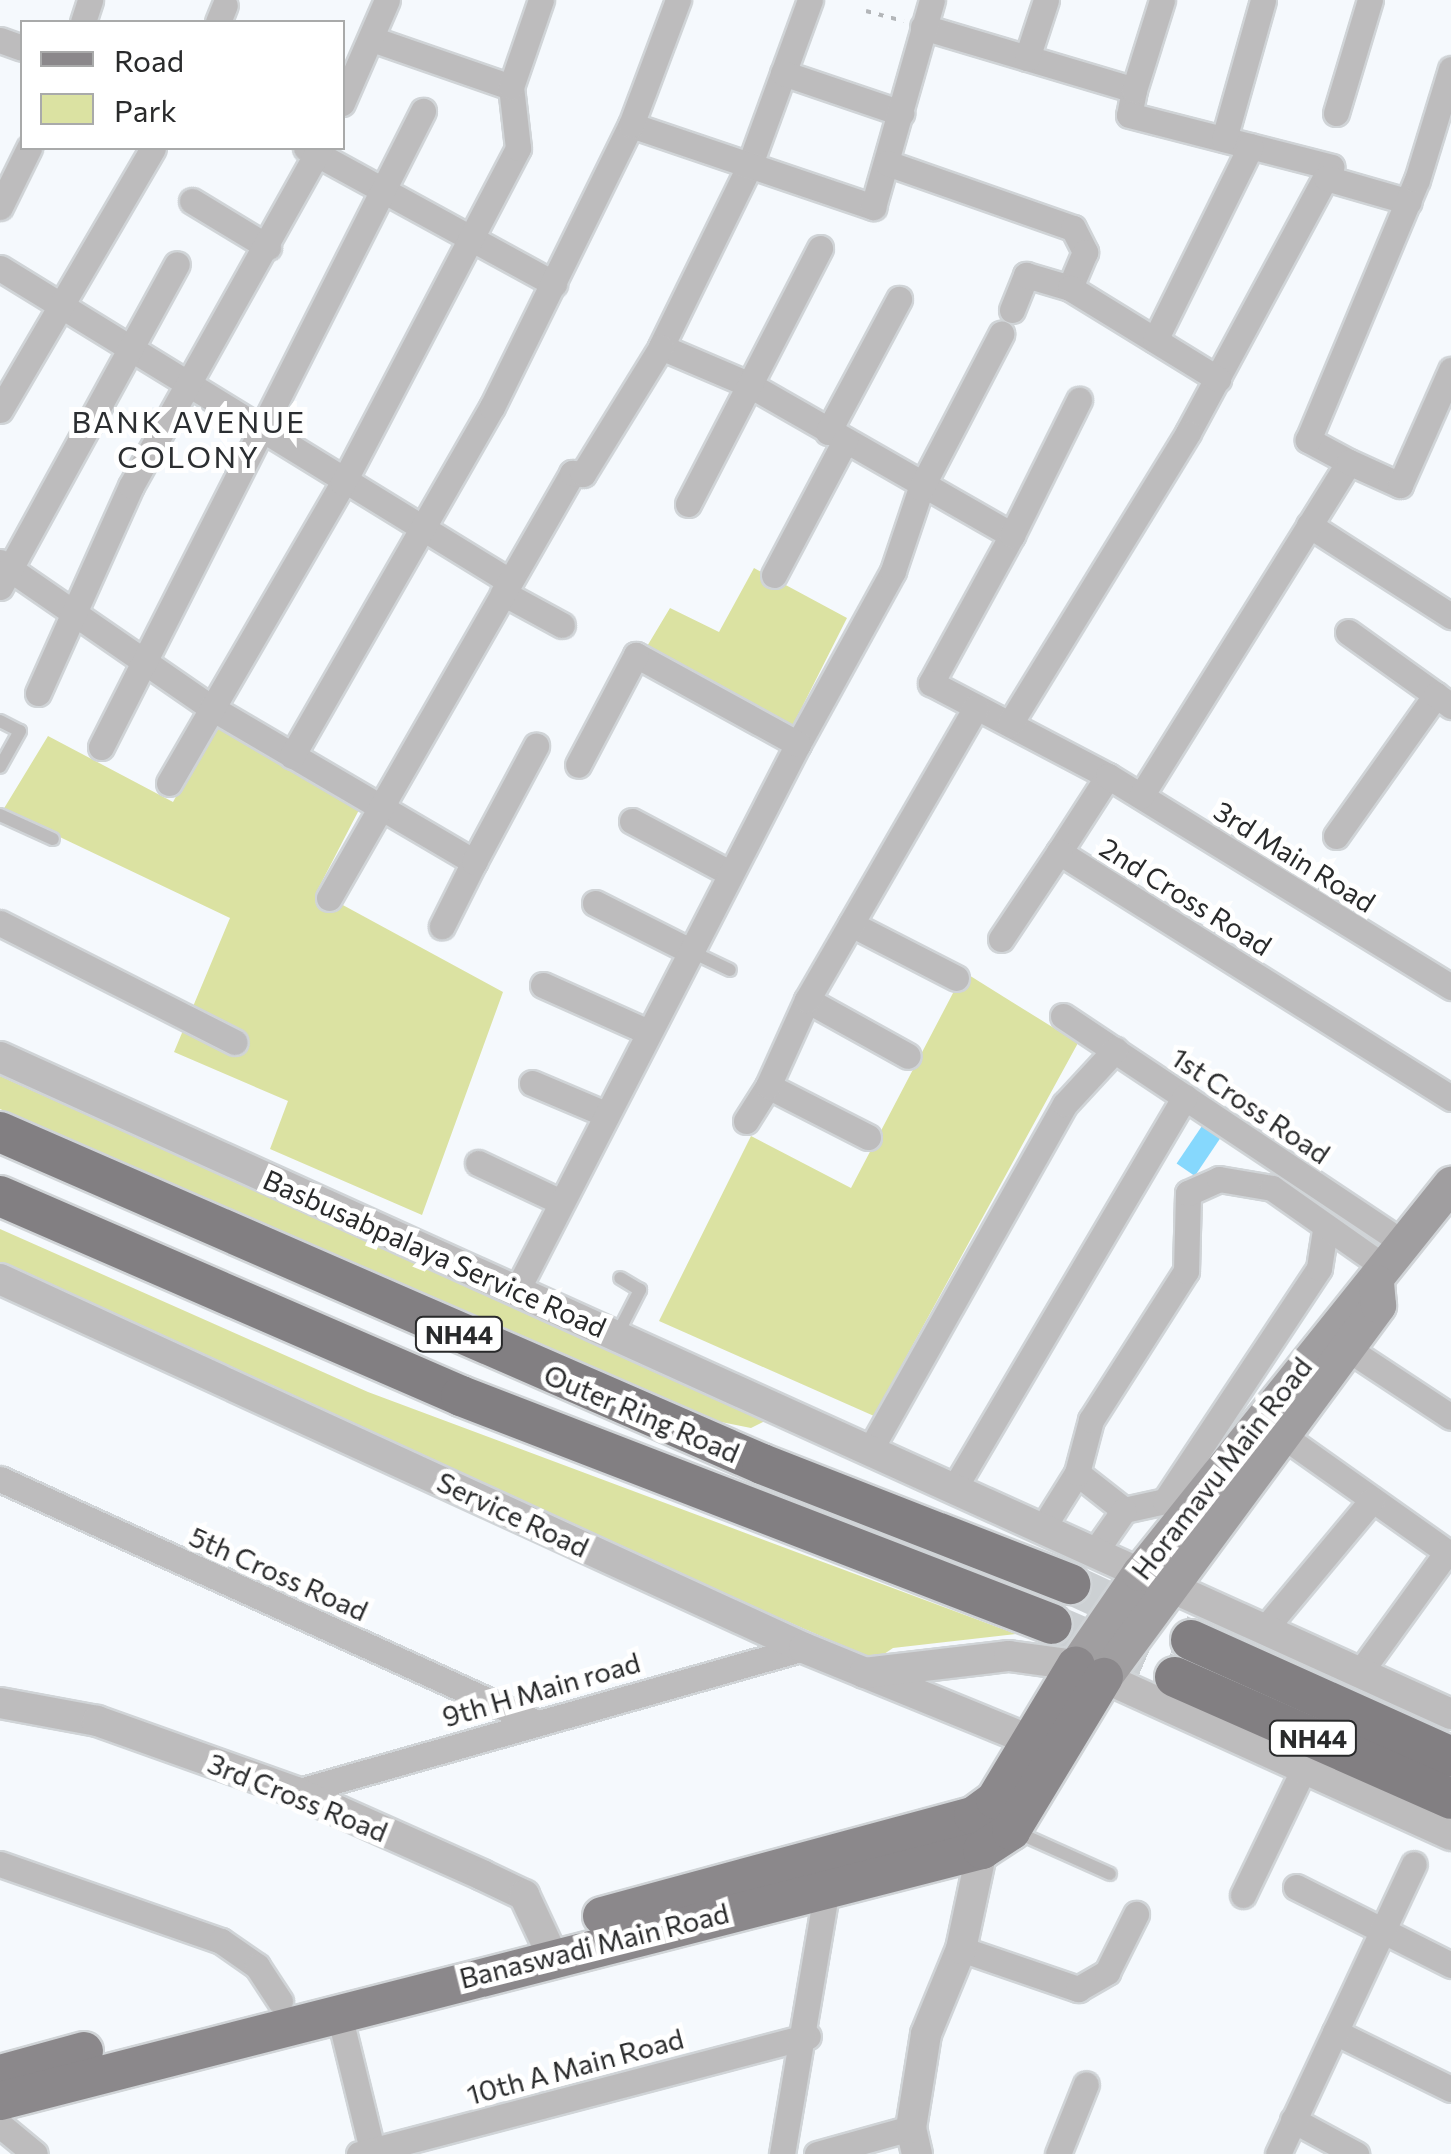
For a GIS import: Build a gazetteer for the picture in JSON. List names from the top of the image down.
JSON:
{
  "streets": {
    "highway": ["NH44", "Outer Ring Road"],
    "main road": ["Horamavu Main Road", "Banaswadi Main Road"],
    "street": [
      "3rd Main Road",
      "2nd Cross Road",
      "1st Cross Road",
      "Basbusabpalaya Service Road",
      "Service Road",
      "5th Cross Road",
      "9th H Main road",
      "3rd Cross Road",
      "10th A Main Road"
    ]
  },
  "crossings": [
    ["3rd Main Road", "2nd Cross Road"],
    ["1st Cross Road", "Horamavu Main Road"],
    ["Basbusabpalaya Service Road", "Horamavu Main Road"],
    ["Horamavu Main Road", "Banaswadi Main Road"],
    ["Service Road", "9th H Main road"],
    ["Service Road", "Banaswadi Main Road"],
    ["5th Cross Road", "9th H Main road"],
    ["9th H Main road", "3rd Cross Road"],
    ["3rd Cross Road", "Banaswadi Main Road"]
  ],
  "districts": ["BANK AVENUE COLONY"],
  "legend": ["Road", "Park"]
}
